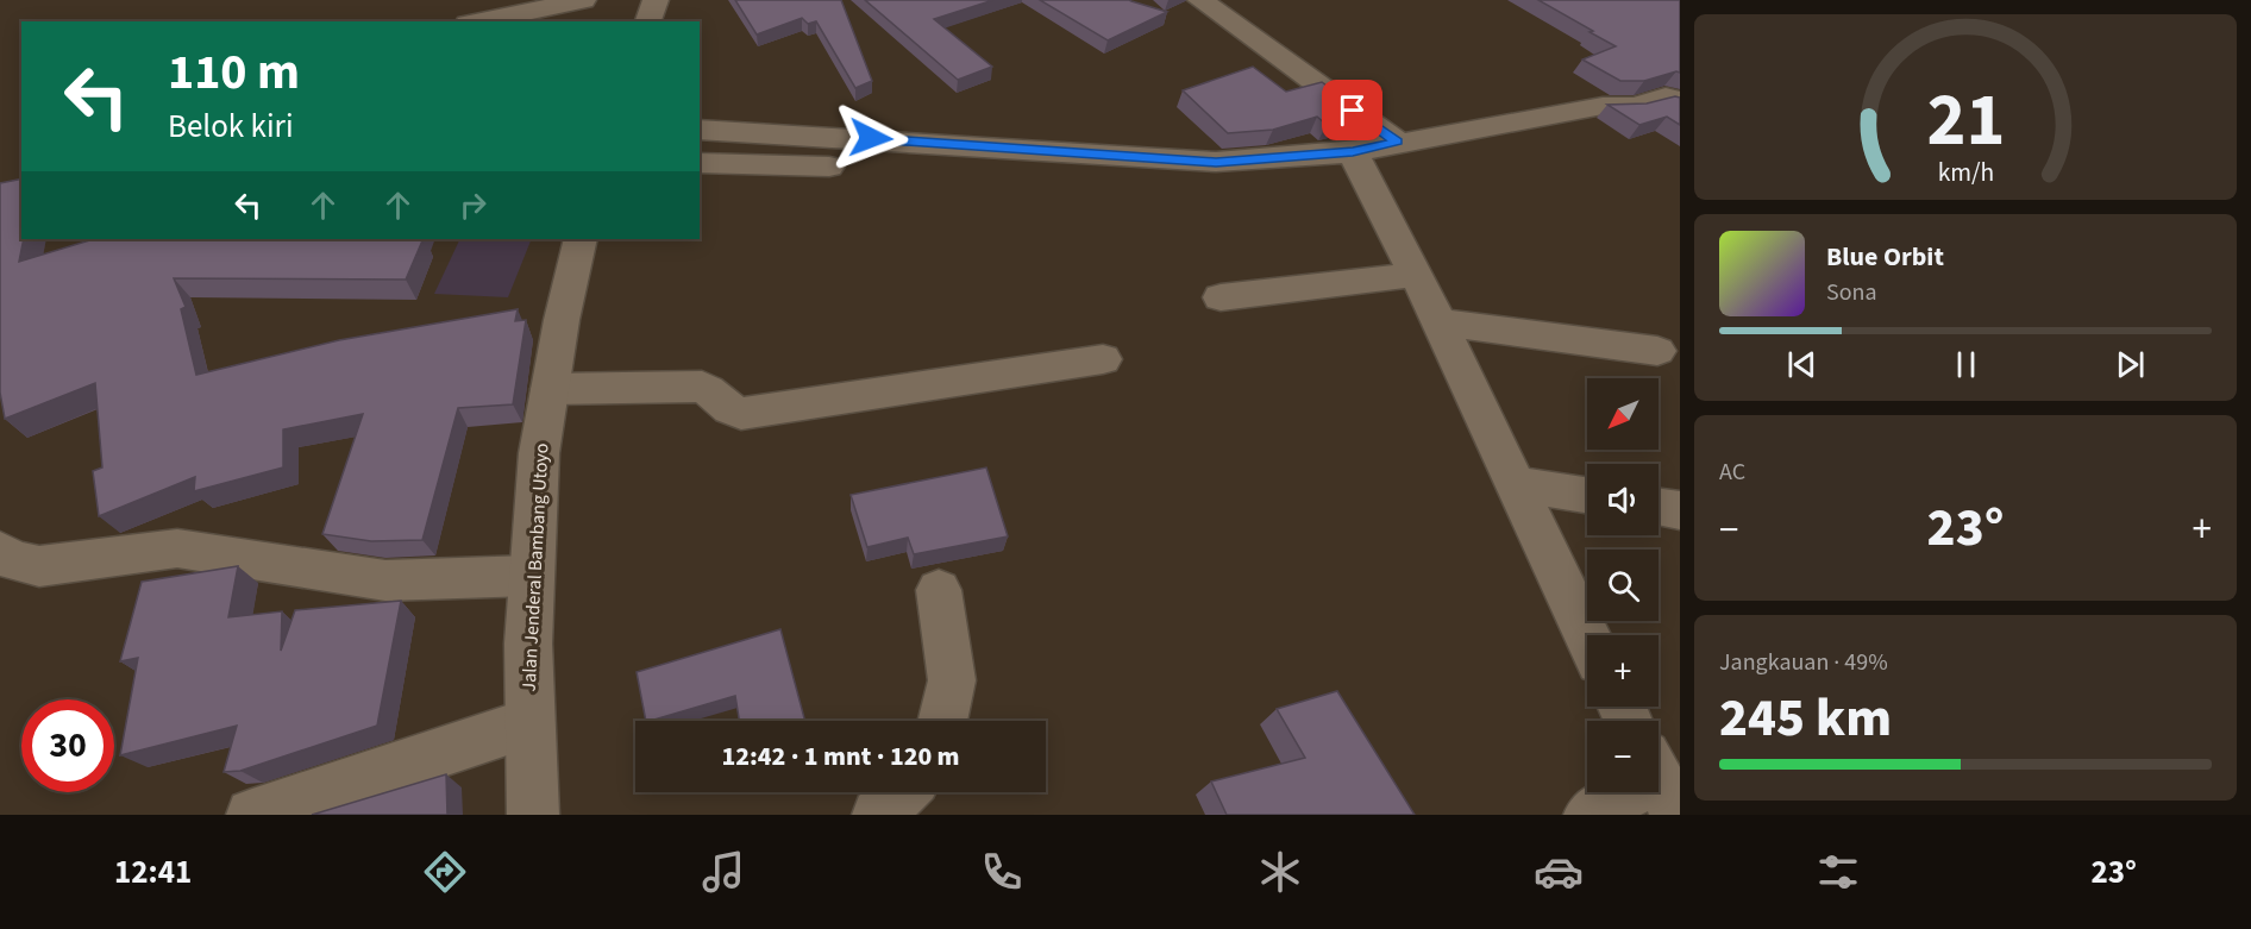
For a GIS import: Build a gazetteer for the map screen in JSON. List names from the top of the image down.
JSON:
{
  "streets": {
    "street": ["Jalan Jenderal Bambang Utoyo"]
  },
  "north": "bottom left",
  "page": {
    "turn": ["110 m", "Belok kiri"],
    "song": ["Blue Orbit", "Sona"],
    "map_buttons": ["+", "−"],
    "tile": [
      "AC",
      ["Jangkauan · 49%", "245 km"]
    ],
    "heat": ["−", "23°", "+"],
    "limit": "30",
    "trip": "12:42 · 1 mnt · 120 m",
    "tabs": ["12:41", "23°"],
    "gauge": ["21", "km/h"]
  }
}
